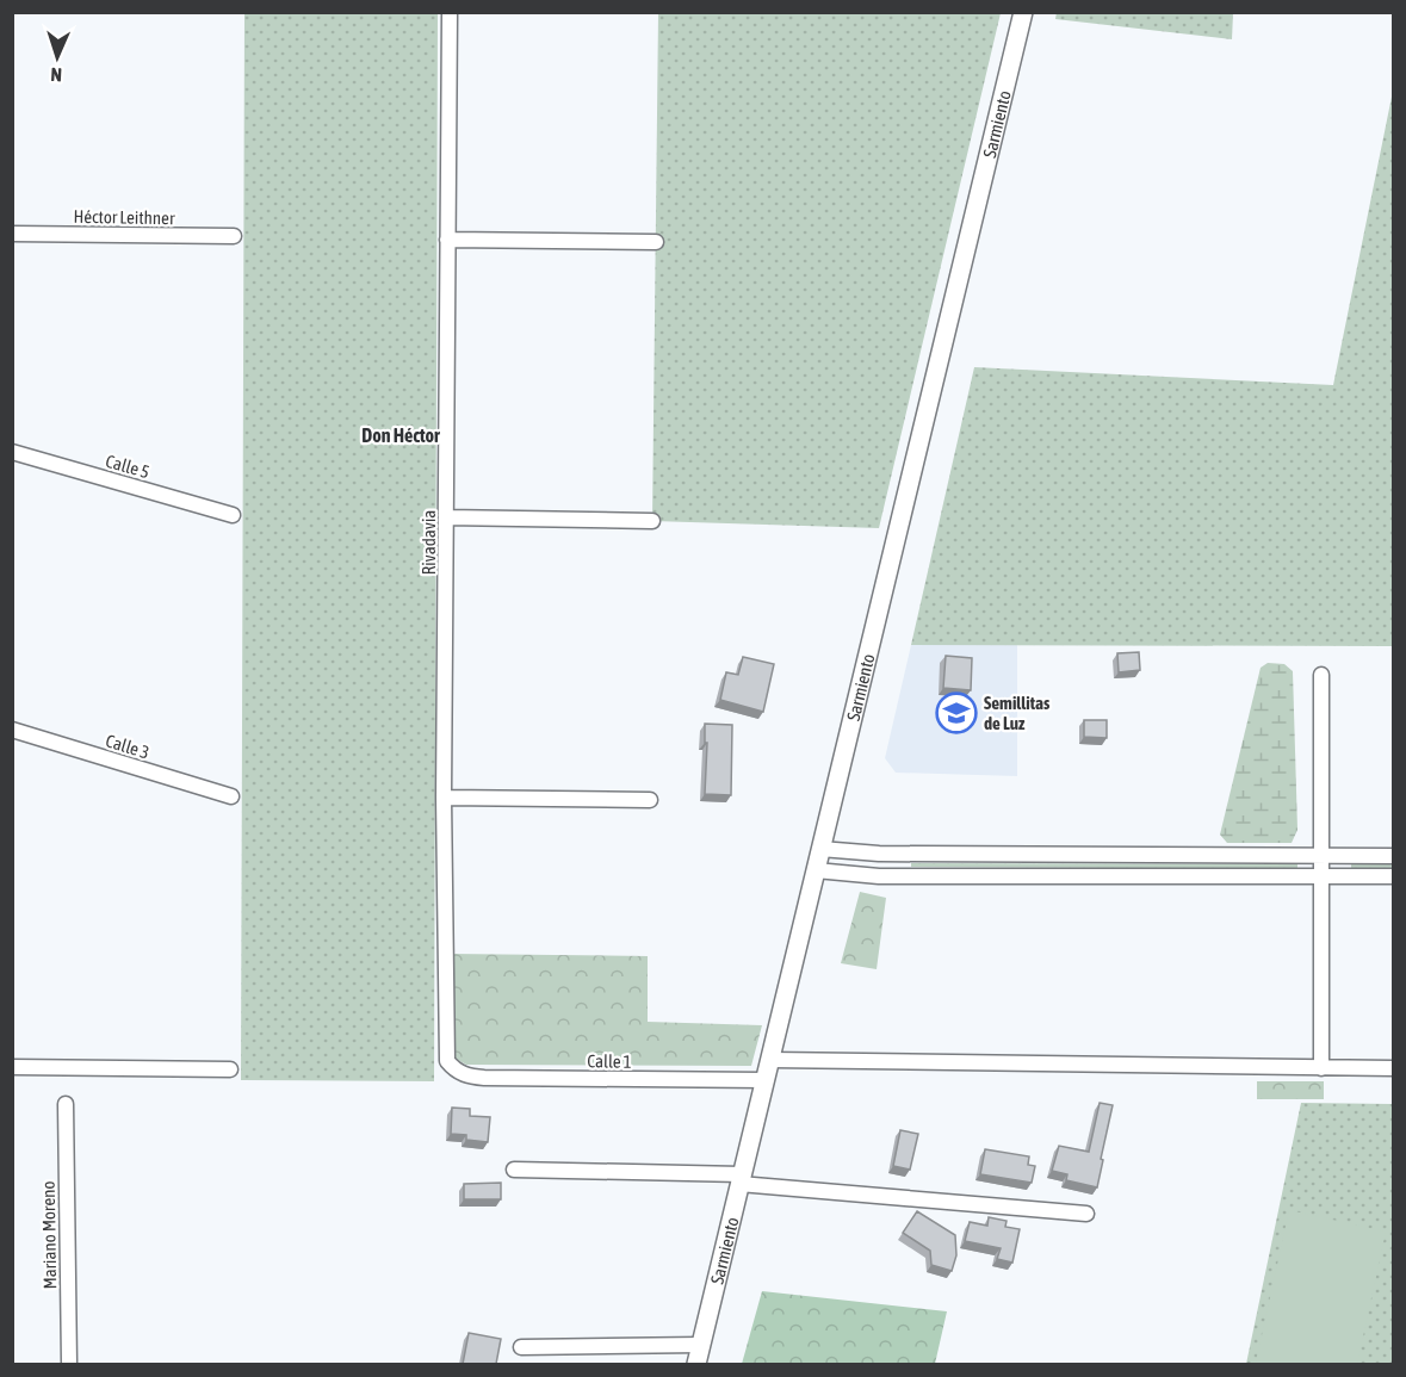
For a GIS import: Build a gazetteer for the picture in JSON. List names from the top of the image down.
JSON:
{
  "streets": {
    "street": [
      "Sarmiento",
      "Héctor Leithner",
      "Calle 5",
      "Rivadavia",
      "Calle 3",
      "Calle 1",
      "Mariano Moreno"
    ]
  },
  "crossings": [
    ["Sarmiento", "Calle 1"],
    ["Rivadavia", "Calle 1"]
  ],
  "districts": ["Don Héctor"],
  "places": {
    "school or university": ["Semillitas de Luz"]
  },
  "north": "bottom"
}
